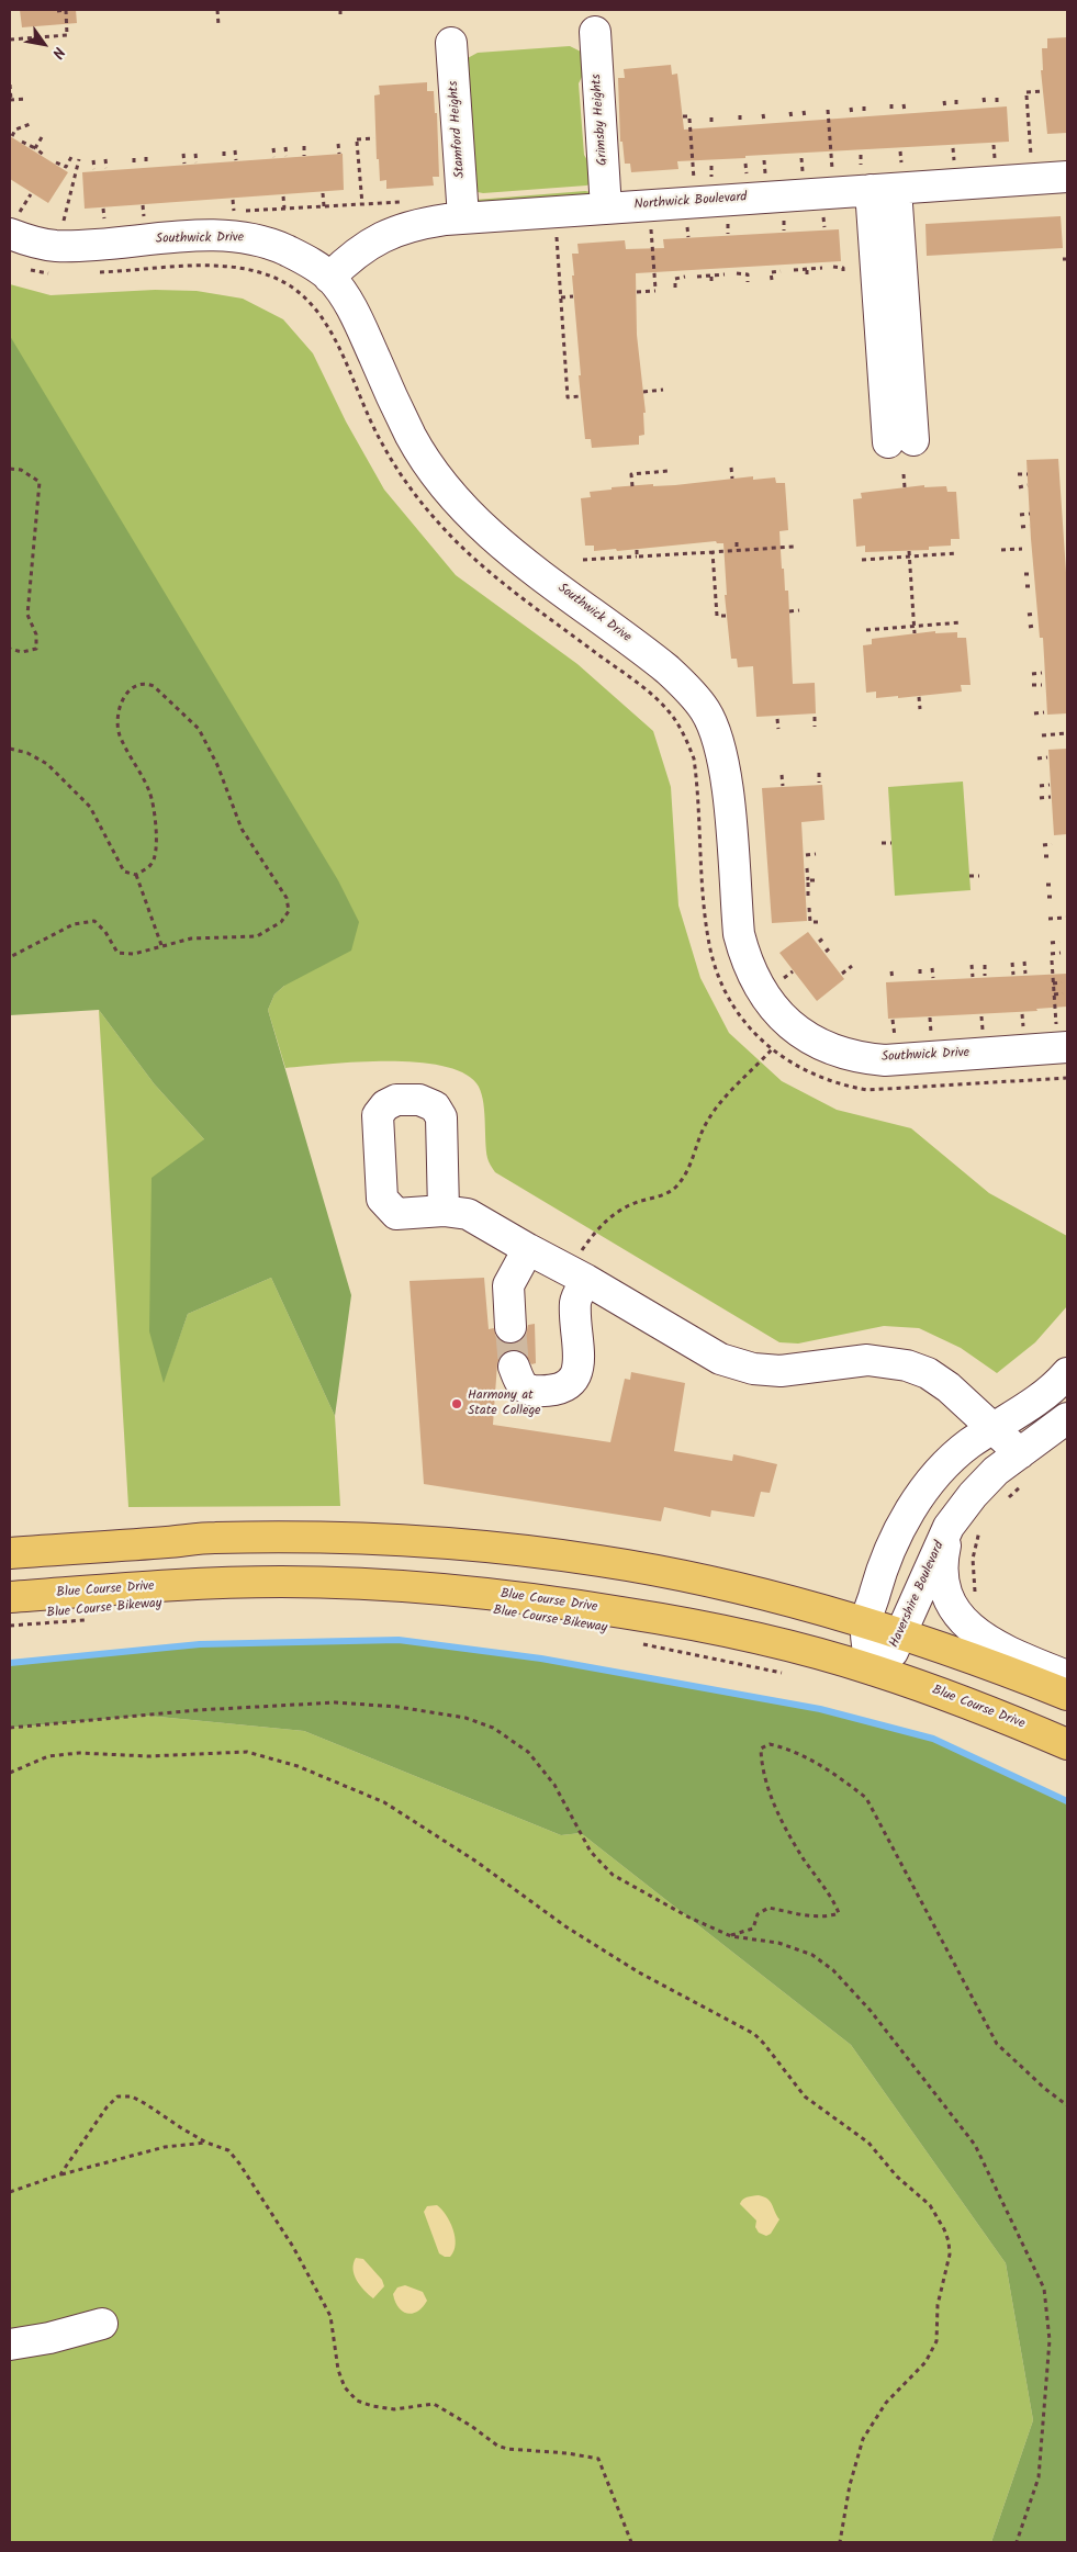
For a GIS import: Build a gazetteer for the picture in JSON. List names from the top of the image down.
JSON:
{
  "streets": {
    "main road": ["Blue Course Drive"],
    "street": [
      "Grimsby Heights",
      "Stamford Heights",
      "Northwick Boulevard",
      "Southwick Drive",
      "Havershire Boulevard"
    ],
    "path": ["Blue Course Bikeway"]
  },
  "crossings": [
    ["Grimsby Heights", "Northwick Boulevard"],
    ["Stamford Heights", "Northwick Boulevard"],
    ["Northwick Boulevard", "Southwick Drive"],
    ["Blue Course Drive", "Havershire Boulevard"]
  ],
  "places": ["Harmony at State College"],
  "north": "bottom right"
}
